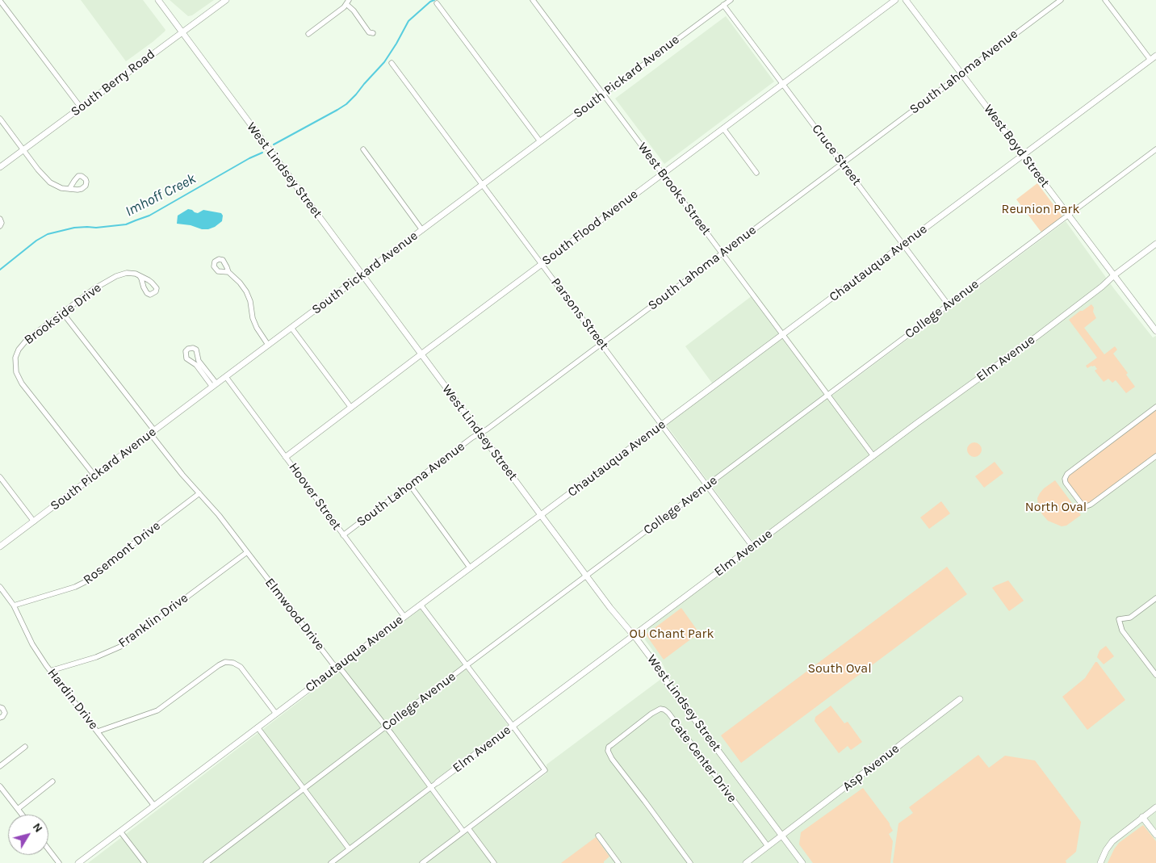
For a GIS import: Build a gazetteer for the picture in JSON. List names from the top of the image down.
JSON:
{
  "streets": {
    "street": [
      "South Lahoma Avenue",
      "South Pickard Avenue",
      "South Berry Road",
      "West Boyd Street",
      "Cruce Street",
      "West Lindsey Street",
      "West Brooks Street",
      "South Flood Avenue",
      "Chautauqua Avenue",
      "College Avenue",
      "Brookside Drive",
      "Parsons Street",
      "Elm Avenue",
      "Hoover Street",
      "Rosemont Drive",
      "Elmwood Drive",
      "Franklin Drive",
      "Hardin Drive",
      "Cate Center Drive",
      "Asp Avenue"
    ]
  },
  "crossings": [
    ["South Lahoma Avenue", "West Boyd Street"],
    ["South Lahoma Avenue", "Cruce Street"],
    ["South Lahoma Avenue", "West Lindsey Street"],
    ["South Lahoma Avenue", "West Brooks Street"],
    ["South Lahoma Avenue", "Parsons Street"],
    ["South Lahoma Avenue", "Hoover Street"],
    ["South Pickard Avenue", "Cruce Street"],
    ["South Pickard Avenue", "West Lindsey Street"],
    ["South Pickard Avenue", "West Brooks Street"],
    ["South Pickard Avenue", "Brookside Drive"],
    ["South Pickard Avenue", "Parsons Street"],
    ["South Pickard Avenue", "Hoover Street"],
    ["South Pickard Avenue", "Elmwood Drive"],
    ["South Berry Road", "West Lindsey Street"],
    ["West Boyd Street", "Chautauqua Avenue"],
    ["West Boyd Street", "College Avenue"],
    ["West Boyd Street", "Elm Avenue"],
    ["Cruce Street", "South Flood Avenue"],
    ["Cruce Street", "Chautauqua Avenue"],
    ["Cruce Street", "College Avenue"],
    ["West Lindsey Street", "South Flood Avenue"],
    ["West Lindsey Street", "Chautauqua Avenue"],
    ["West Lindsey Street", "College Avenue"],
    ["West Lindsey Street", "Elm Avenue"],
    ["West Lindsey Street", "Asp Avenue"],
    ["West Brooks Street", "South Flood Avenue"],
    ["West Brooks Street", "Chautauqua Avenue"],
    ["West Brooks Street", "College Avenue"],
    ["West Brooks Street", "Elm Avenue"],
    ["South Flood Avenue", "Parsons Street"],
    ["South Flood Avenue", "Hoover Street"],
    ["Chautauqua Avenue", "Parsons Street"],
    ["Chautauqua Avenue", "Hoover Street"],
    ["Chautauqua Avenue", "Elmwood Drive"],
    ["Chautauqua Avenue", "Hardin Drive"],
    ["College Avenue", "Parsons Street"],
    ["College Avenue", "Elmwood Drive"],
    ["Brookside Drive", "Elmwood Drive"],
    ["Parsons Street", "Elm Avenue"],
    ["Elm Avenue", "Elmwood Drive"],
    ["Rosemont Drive", "Elmwood Drive"],
    ["Rosemont Drive", "Hardin Drive"],
    ["Elmwood Drive", "Franklin Drive"],
    ["Franklin Drive", "Hardin Drive"],
    ["Cate Center Drive", "Asp Avenue"]
  ],
  "water": ["Imhoff Creek"],
  "parks": [
    "Reunion Park",
    "North Oval",
    "OU Chant Park",
    "South Oval"
  ],
  "north": "top right"
}
